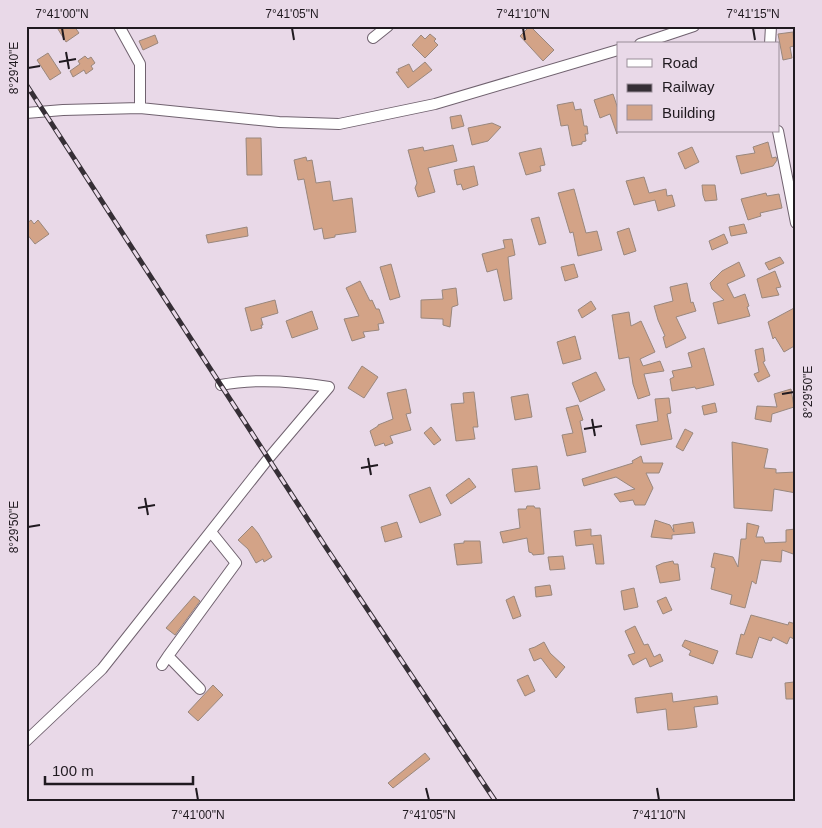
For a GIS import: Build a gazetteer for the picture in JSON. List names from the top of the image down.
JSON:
{
  "legend": ["Road", "Railway", "Building"],
  "scale_bar": "100 m",
  "coordinates": [
    "7°41'00\"N",
    "7°41'05\"N",
    "7°41'10\"N",
    "7°41'15\"N",
    "8°29'40\"E",
    "8°29'50\"E"
  ]
}
